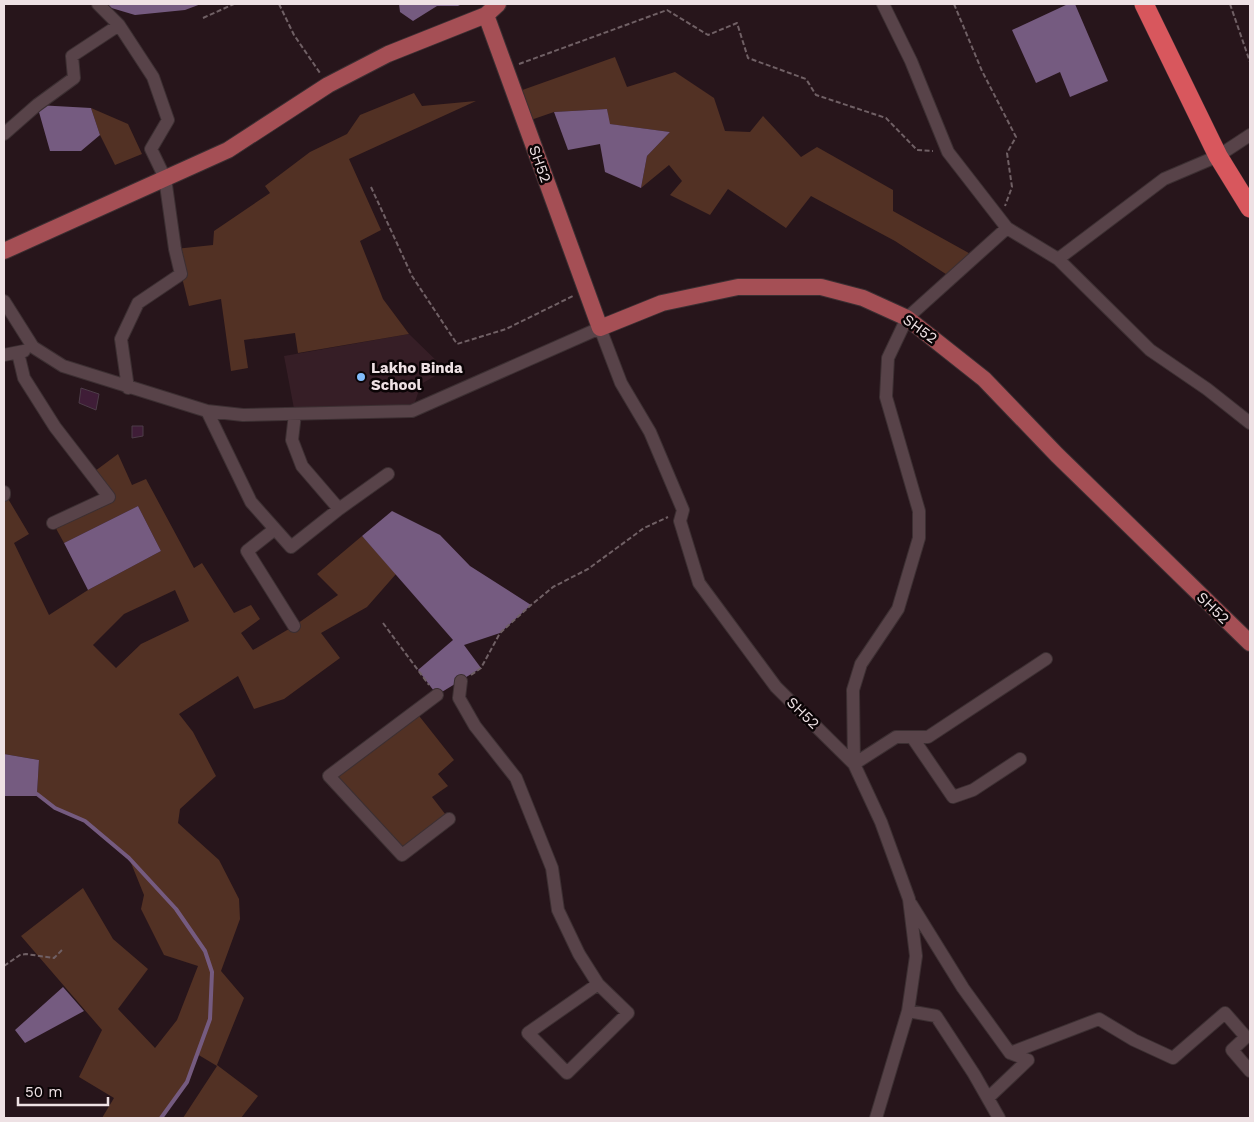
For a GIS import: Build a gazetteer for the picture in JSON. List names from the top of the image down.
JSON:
{
  "streets": {
    "main road": ["SH52"]
  },
  "places": ["Lakho Binda School"],
  "scale_bar": "50 m"
}
